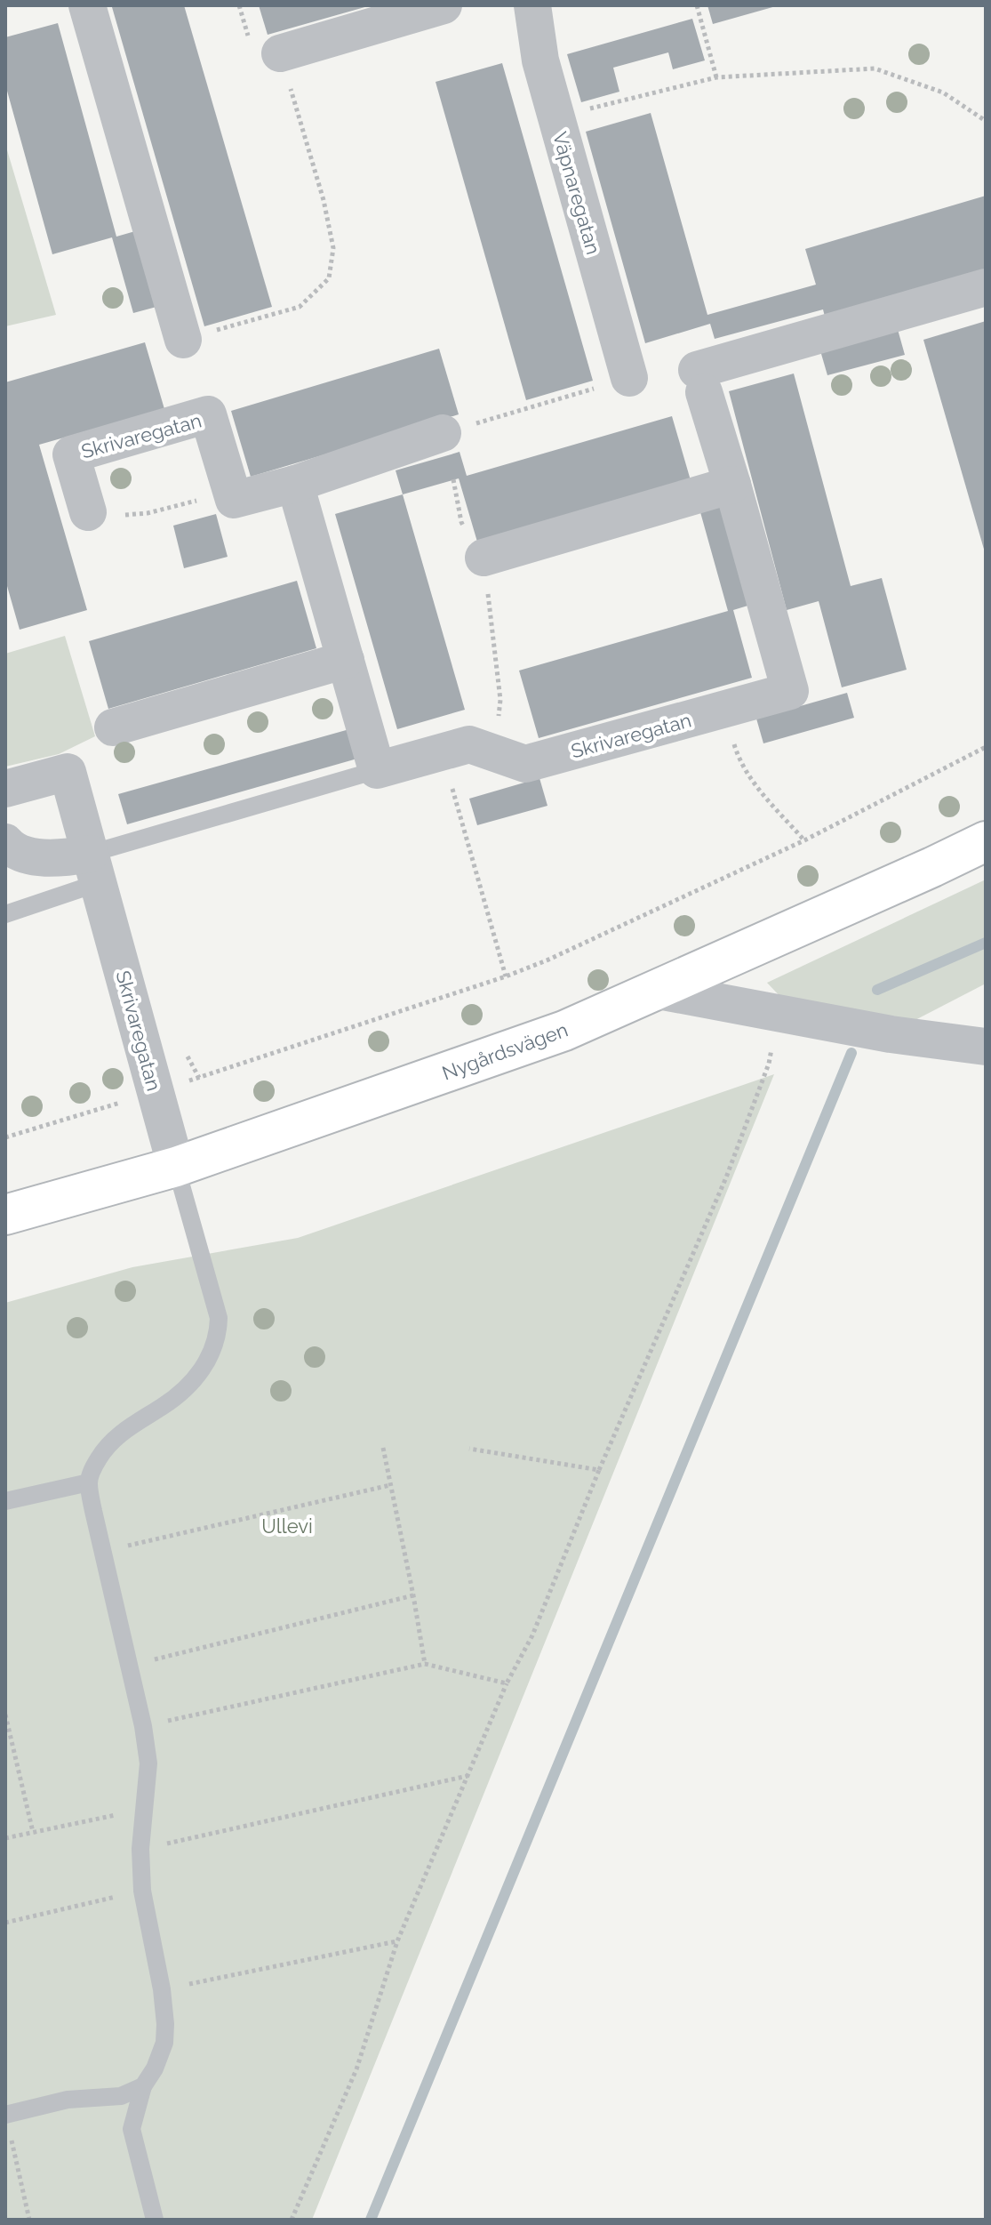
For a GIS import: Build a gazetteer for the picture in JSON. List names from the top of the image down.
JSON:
{
  "streets": {
    "street": ["Väpnaregatan", "Skrivaregatan", "Nygårdsvägen"]
  },
  "crossings": [
    ["Skrivaregatan", "Nygårdsvägen"]
  ],
  "parks": ["Ullevi"]
}
